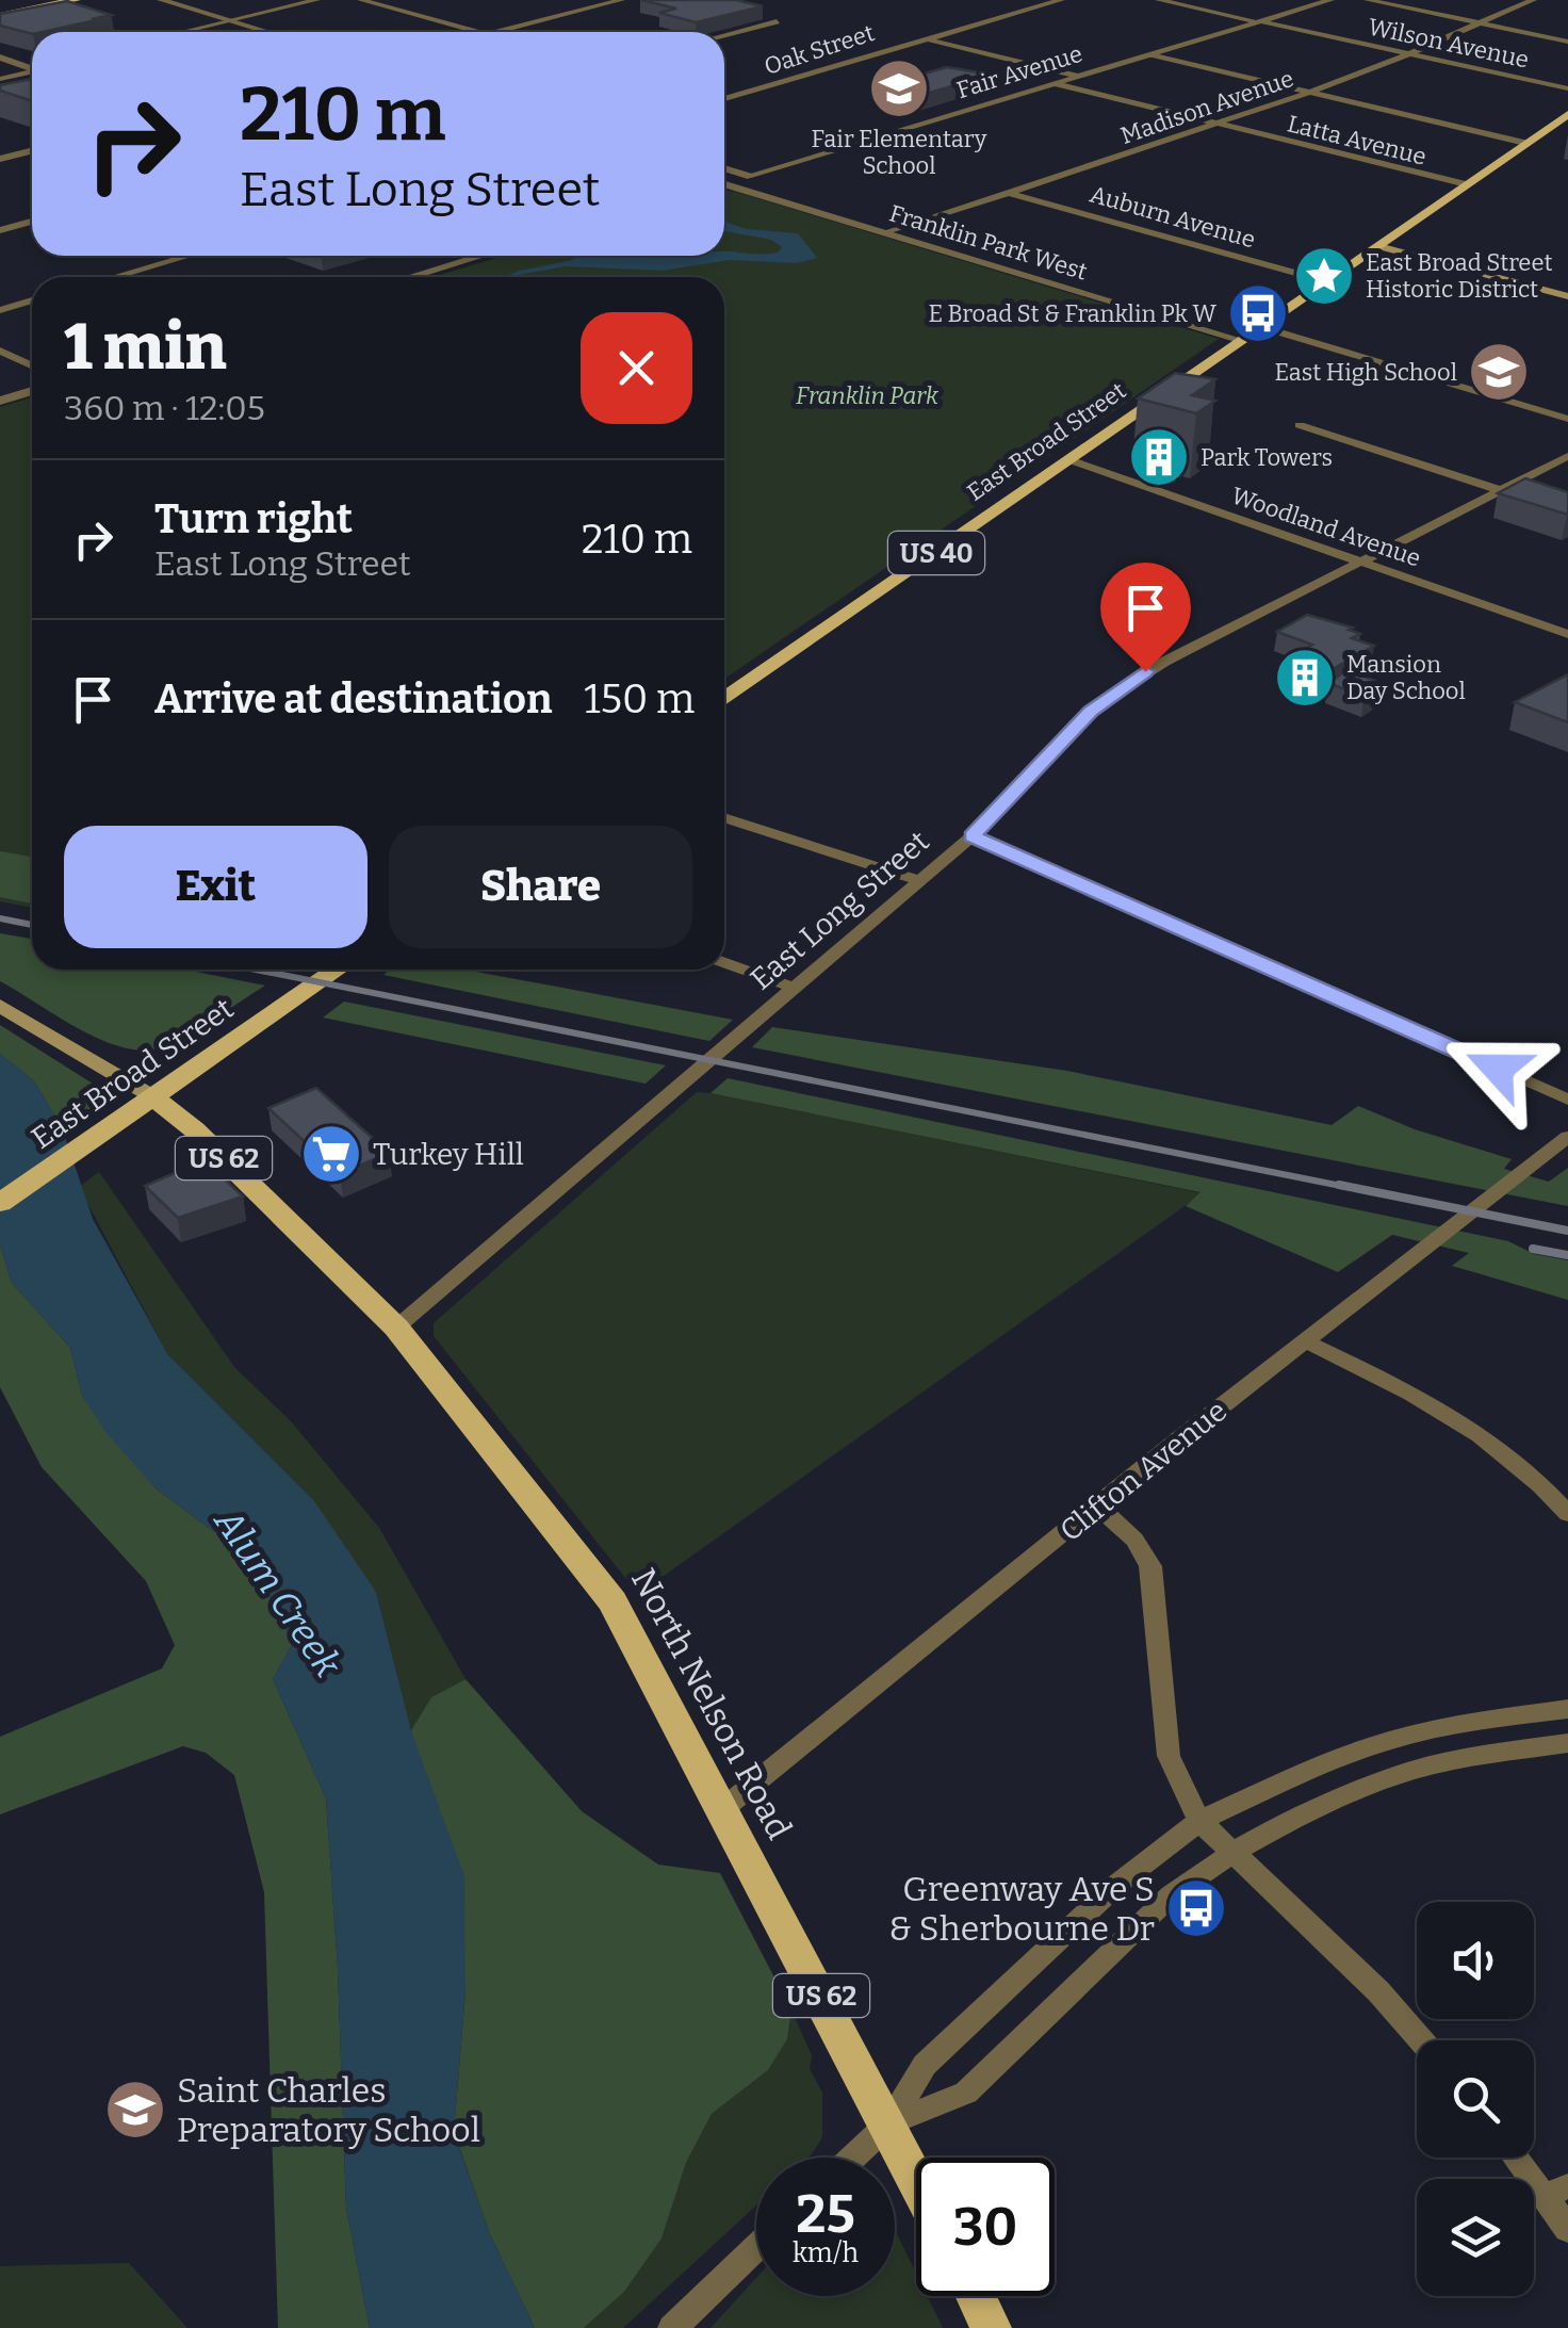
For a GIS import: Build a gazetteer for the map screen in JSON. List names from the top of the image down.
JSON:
{
  "streets": {
    "main road": [
      "East Broad Street",
      "US 40",
      "US 62",
      "North Nelson Road"
    ],
    "street": [
      "Wilson Avenue",
      "Oak Street",
      "Fair Avenue",
      "Madison Avenue",
      "Latta Avenue",
      "Auburn Avenue",
      "Franklin Park West",
      "Woodland Avenue",
      "East Long Street",
      "Clifton Avenue"
    ]
  },
  "crossings": [
    ["Wilson Avenue", "Fair Avenue"],
    ["Wilson Avenue", "Madison Avenue"],
    ["Fair Avenue", "Latta Avenue"],
    ["Madison Avenue", "Latta Avenue"],
    ["Madison Avenue", "Auburn Avenue"],
    ["Madison Avenue", "Franklin Park West"],
    ["Latta Avenue", "East Broad Street"],
    ["Auburn Avenue", "East Broad Street"],
    ["Franklin Park West", "East Broad Street"],
    ["East Broad Street", "Woodland Avenue"],
    ["East Broad Street", "North Nelson Road"],
    ["Woodland Avenue", "East Long Street"],
    ["East Long Street", "North Nelson Road"],
    ["Clifton Avenue", "North Nelson Road"]
  ],
  "water": ["Alum Creek"],
  "parks": ["Franklin Park"],
  "places": {
    "school or university": ["Fair Elementary School", "East High School", "Saint Charles Preparatory School"],
    "place": ["East Broad Street Historic District"],
    "bus stop": ["E Broad St & Franklin Pk W", "Greenway Ave S & Sherbourne Dr"],
    "building": ["Park Towers", "Mansion Day School"],
    "supermarket": ["Turkey Hill"]
  },
  "page": {
    "turn": ["210 m", "East Long Street"],
    "heading": ["1 min", "360 m · 12:05"],
    "list": [
      {
        "name": "Turn right",
        "note": "East Long Street",
        "value": "210 m"
      },
      {
        "name": "Arrive at destination",
        "value": "150 m"
      }
    ],
    "buttons": ["Exit", "Share"],
    "speed": "25 km/h",
    "limit": "30"
  }
}
